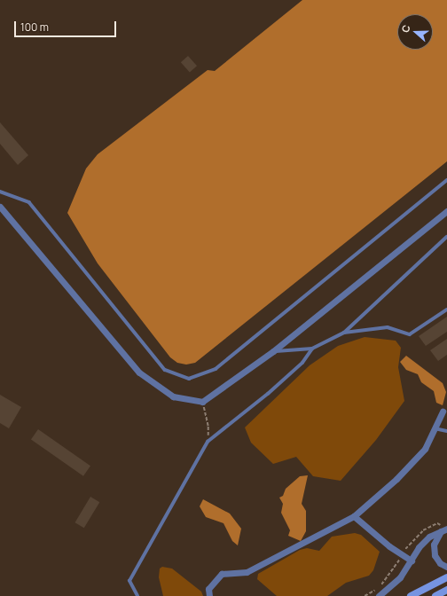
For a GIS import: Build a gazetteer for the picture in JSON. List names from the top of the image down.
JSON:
{
  "scale_bar": "100 m",
  "north": "left"
}
